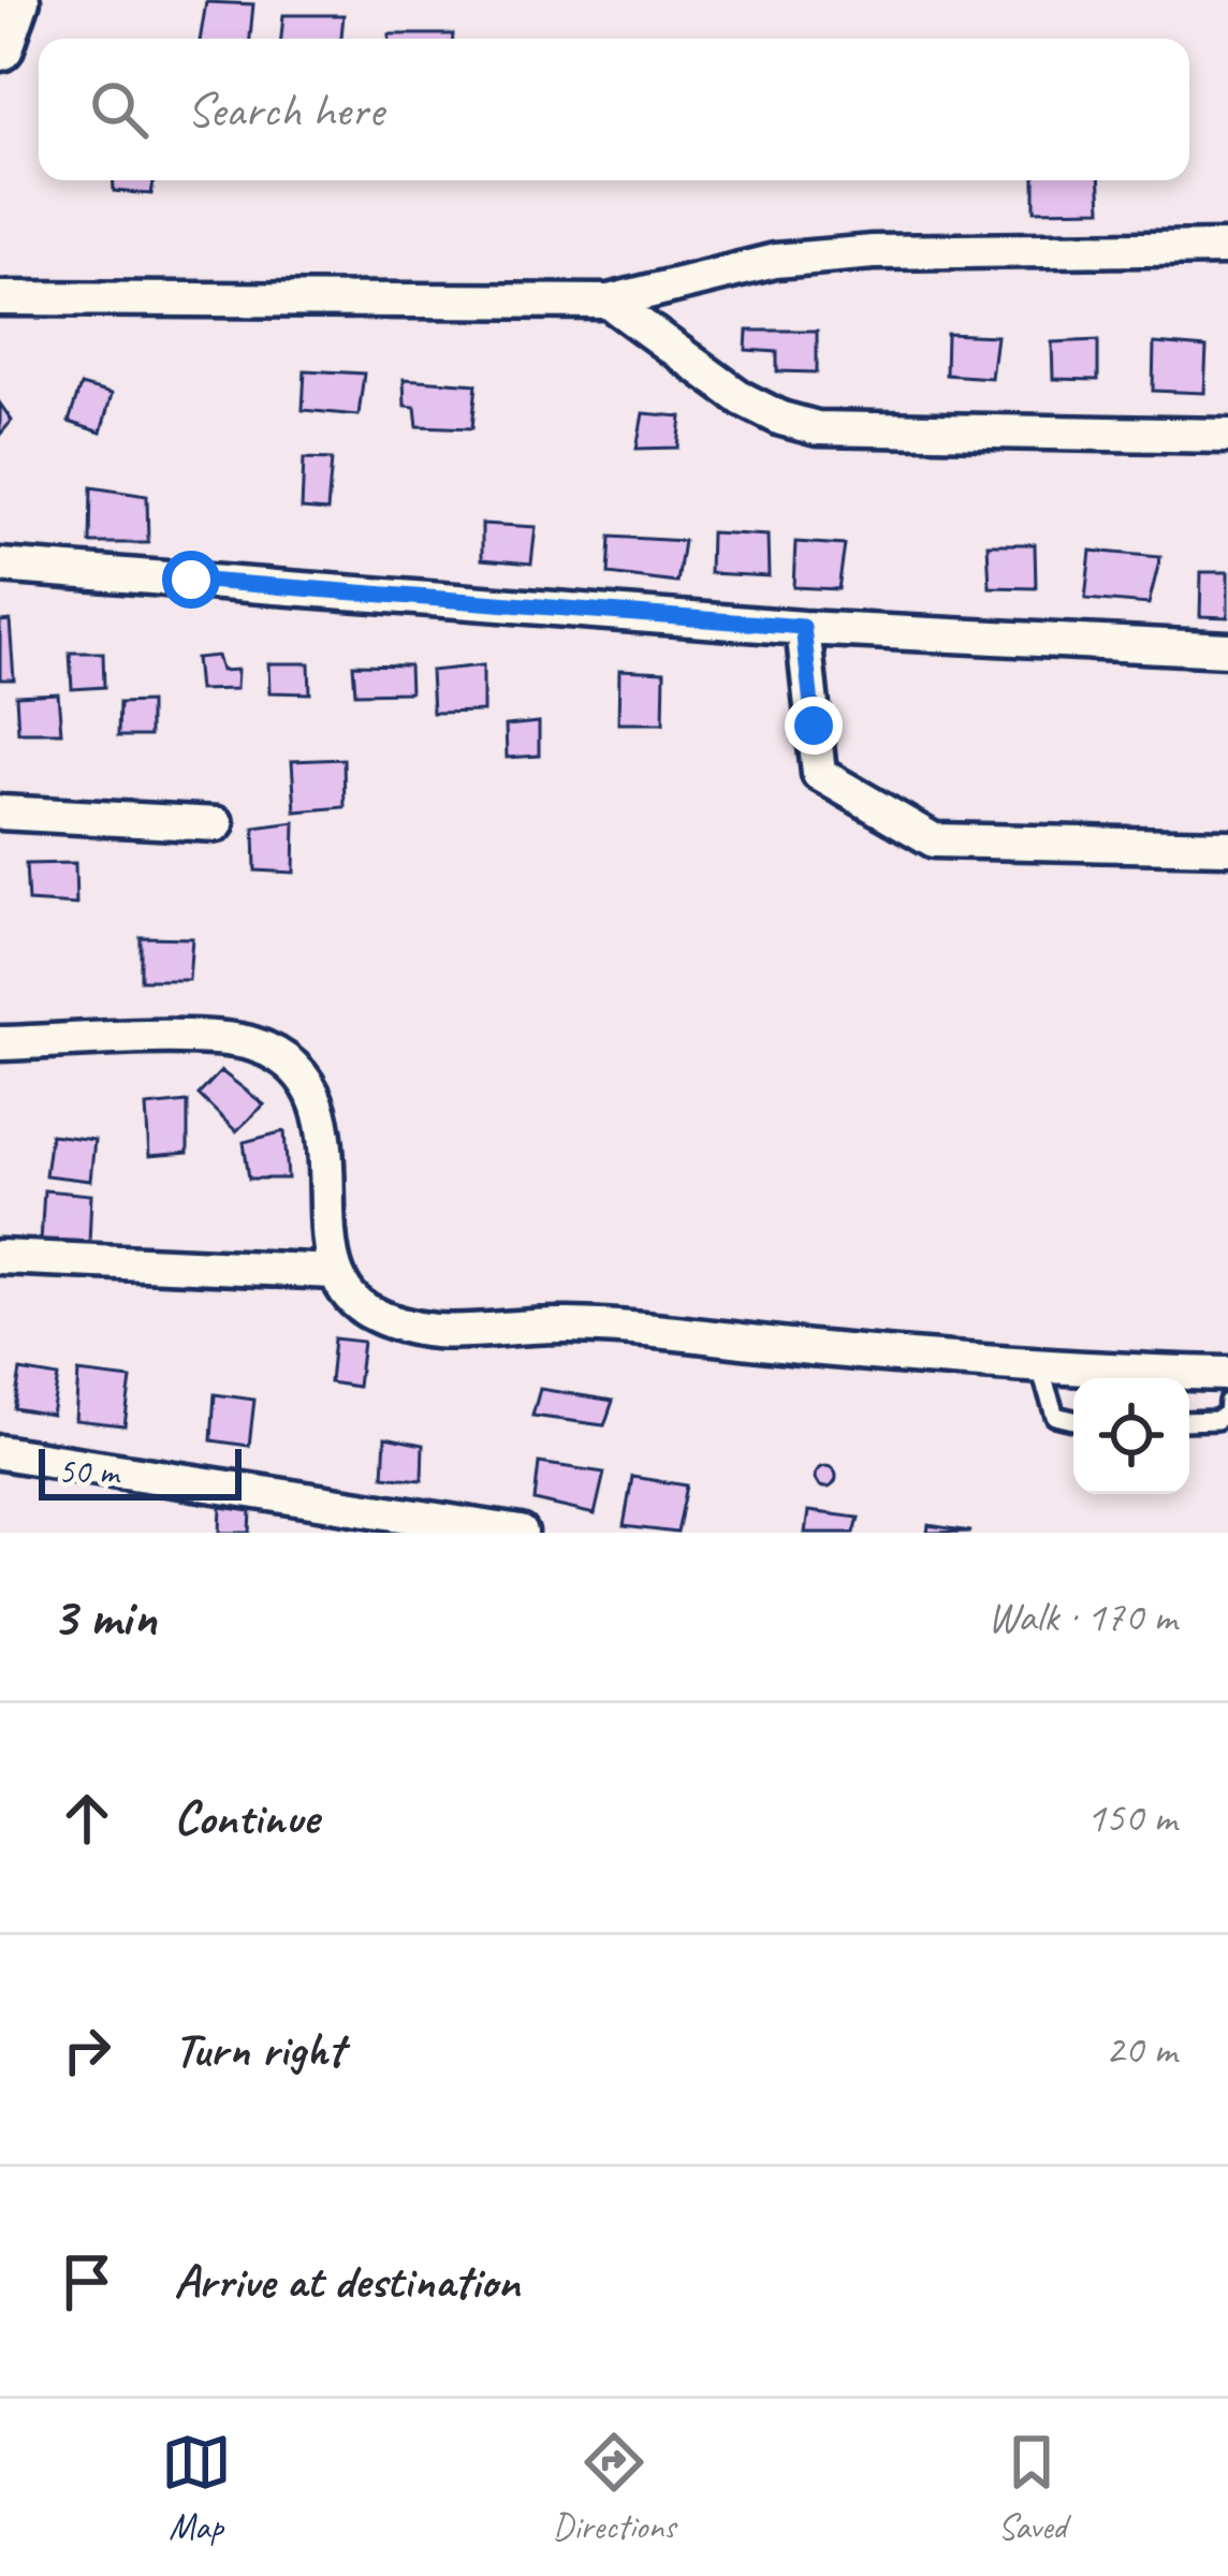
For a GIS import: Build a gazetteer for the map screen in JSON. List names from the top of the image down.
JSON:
{
  "scale_bar": "50 m",
  "page": {
    "search": "Search here",
    "scale": "50 m",
    "heading": ["3 min", "Walk · 170 m"],
    "list": [
      ["Continue", "150 m"],
      ["Turn right", "20 m"],
      "Arrive at destination"
    ],
    "nav": ["Map", "Directions", "Saved"]
  }
}
